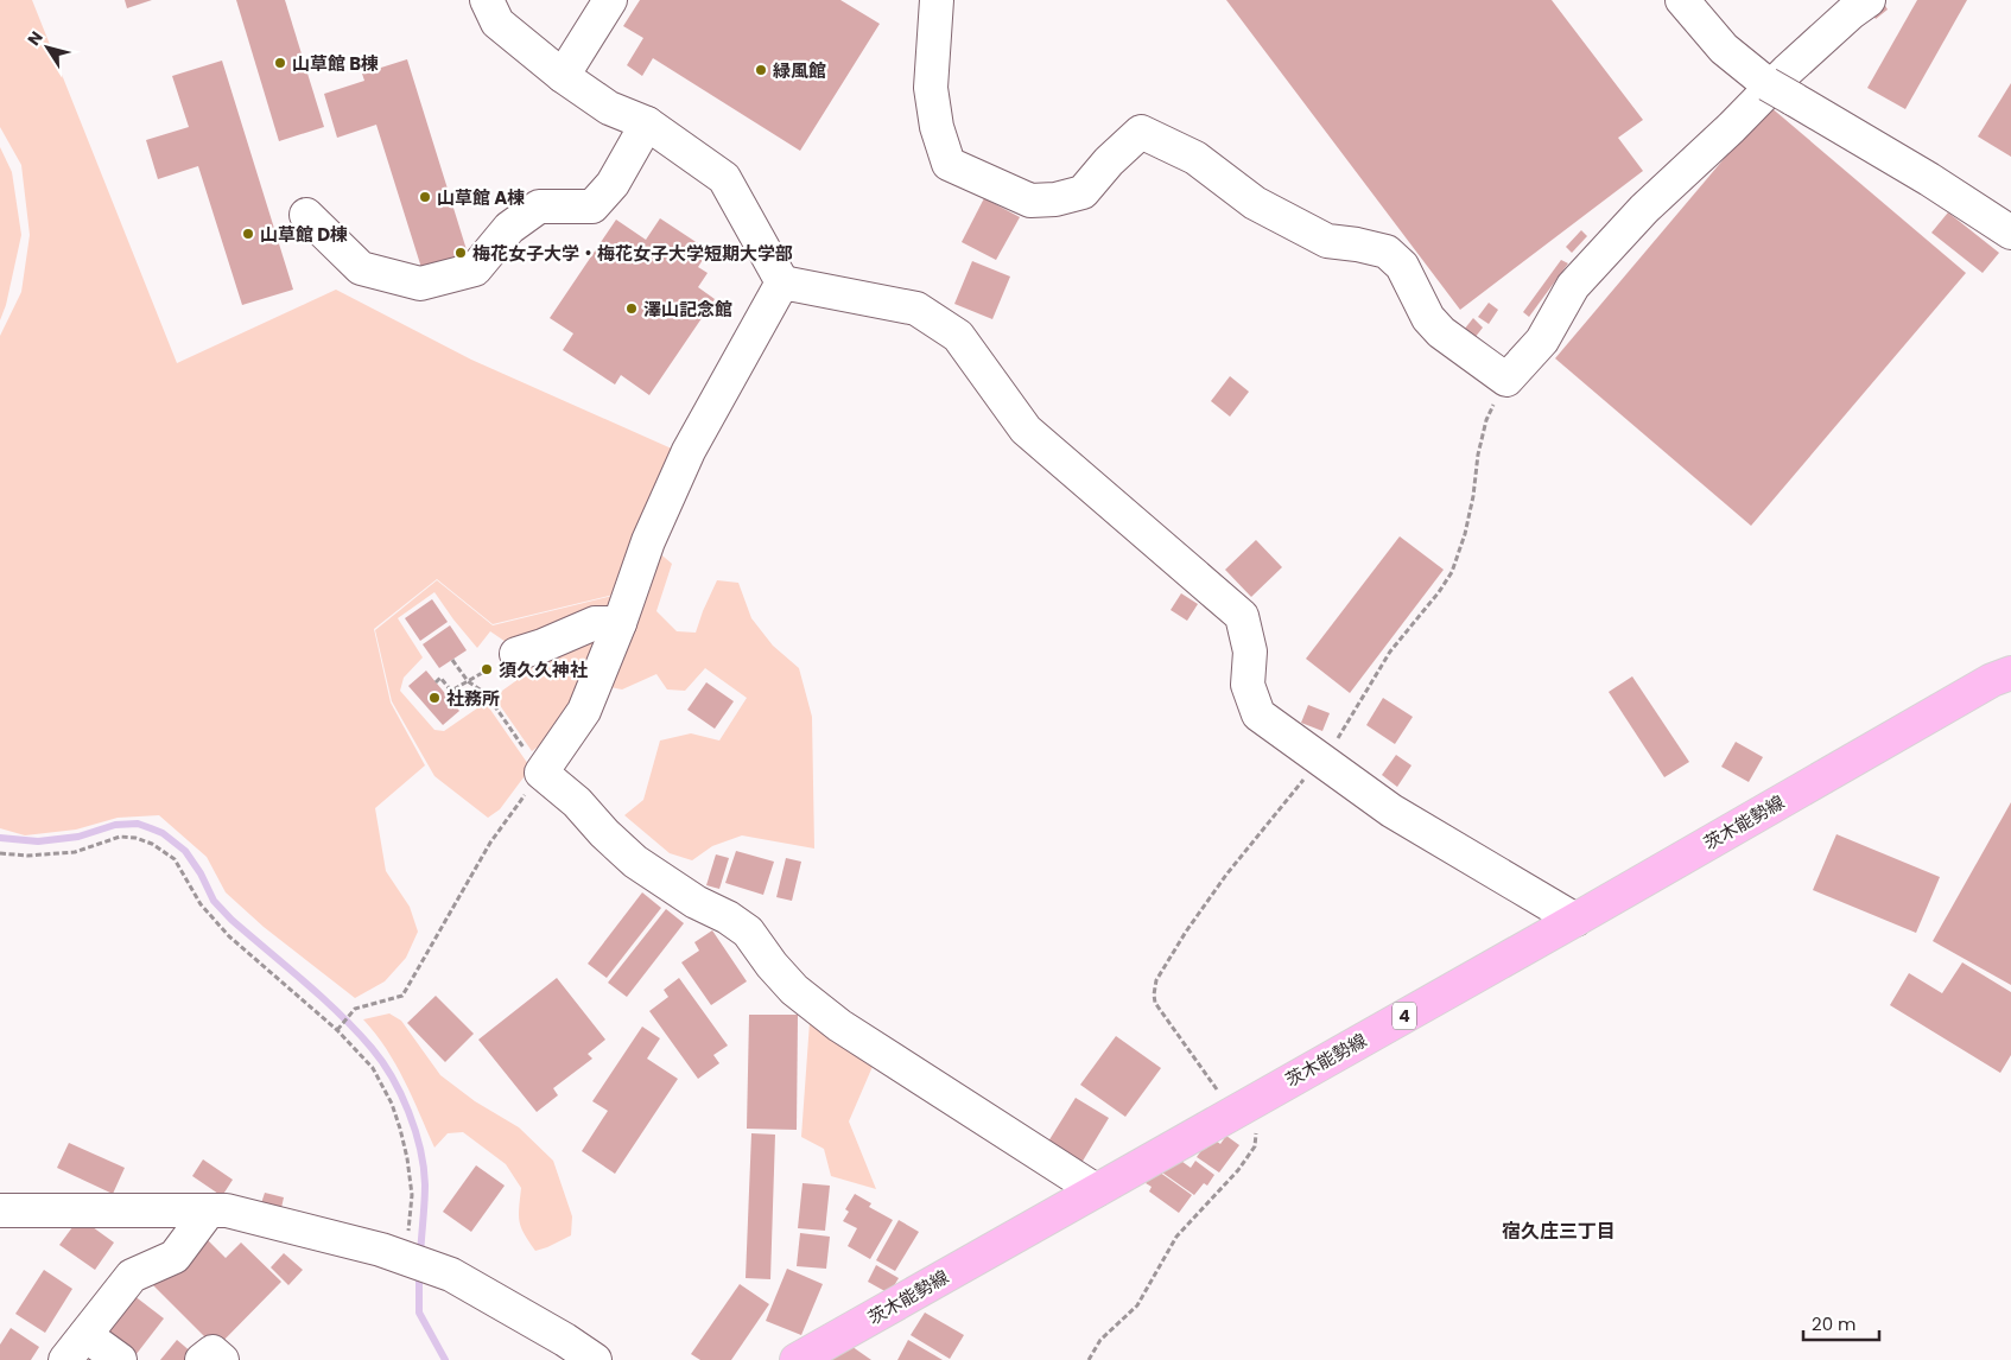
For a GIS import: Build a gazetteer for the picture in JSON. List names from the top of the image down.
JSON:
{
  "streets": {
    "main road": ["茨木能勢線", "4"]
  },
  "districts": ["宿久庄三丁目"],
  "places": [
    "山草館 B棟",
    "緑風館",
    "山草館 A棟",
    "山草館 D棟",
    "梅花女子大学・梅花女子大学短期大学部",
    "澤山記念館",
    "須久久神社",
    "社務所"
  ],
  "scale_bar": "20 m",
  "north": "top left"
}
